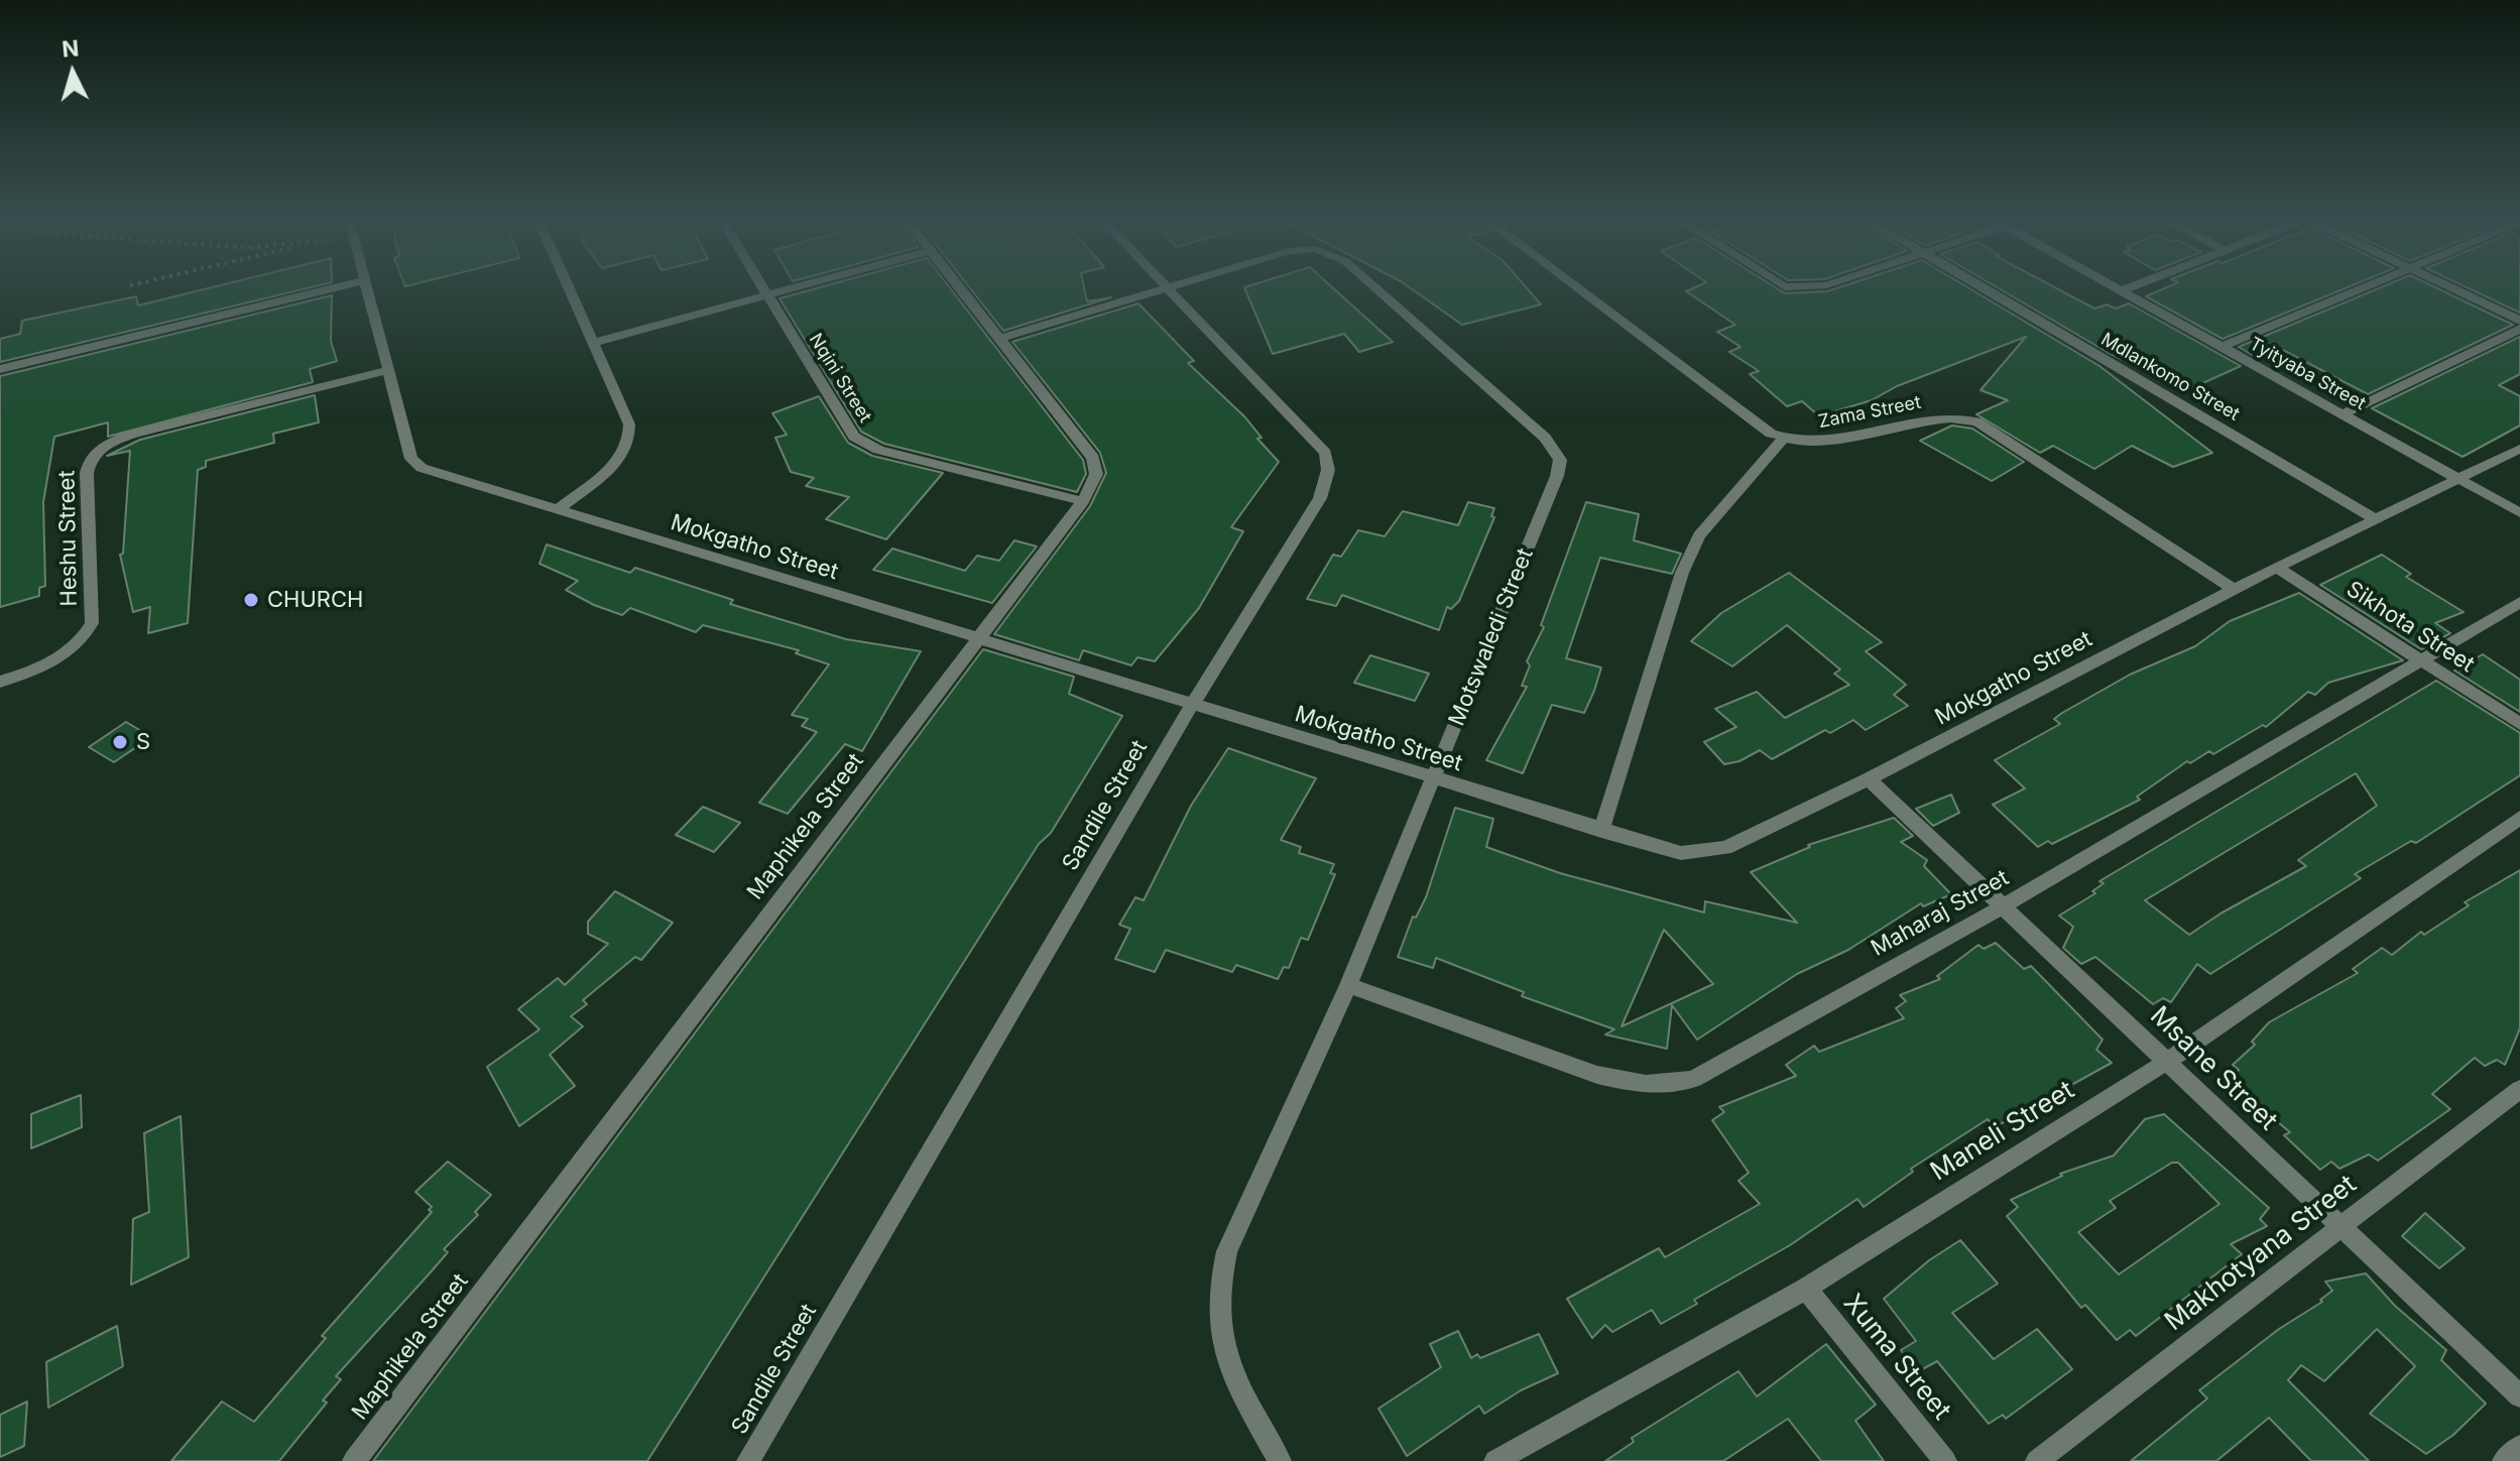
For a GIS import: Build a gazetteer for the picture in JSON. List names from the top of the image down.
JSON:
{
  "streets": {
    "street": [
      "Tyityaba Street",
      "Mdlankomo Street",
      "Nqini Street",
      "Zama Street",
      "Heshu Street",
      "Mokgatho Street",
      "Sikhota Street",
      "Motswaledi Street",
      "Sandile Street",
      "Maphikela Street",
      "Maharaj Street",
      "Msane Street",
      "Maneli Street",
      "Makhotyana Street",
      "Xuma Street"
    ]
  },
  "crossings": [
    ["Tyityaba Street", "Mokgatho Street"],
    ["Mdlankomo Street", "Mokgatho Street"],
    ["Nqini Street", "Maphikela Street"],
    ["Zama Street", "Mokgatho Street"],
    ["Heshu Street", "Mokgatho Street"],
    ["Mokgatho Street", "Sikhota Street"],
    ["Mokgatho Street", "Motswaledi Street"],
    ["Mokgatho Street", "Sandile Street"],
    ["Mokgatho Street", "Maphikela Street"],
    ["Mokgatho Street", "Msane Street"],
    ["Sikhota Street", "Maharaj Street"],
    ["Motswaledi Street", "Sandile Street"],
    ["Motswaledi Street", "Maphikela Street"],
    ["Motswaledi Street", "Maharaj Street"],
    ["Maharaj Street", "Msane Street"],
    ["Msane Street", "Maneli Street"],
    ["Msane Street", "Makhotyana Street"],
    ["Maneli Street", "Xuma Street"]
  ],
  "places": ["CHURCH", "S"],
  "north": "top"
}
